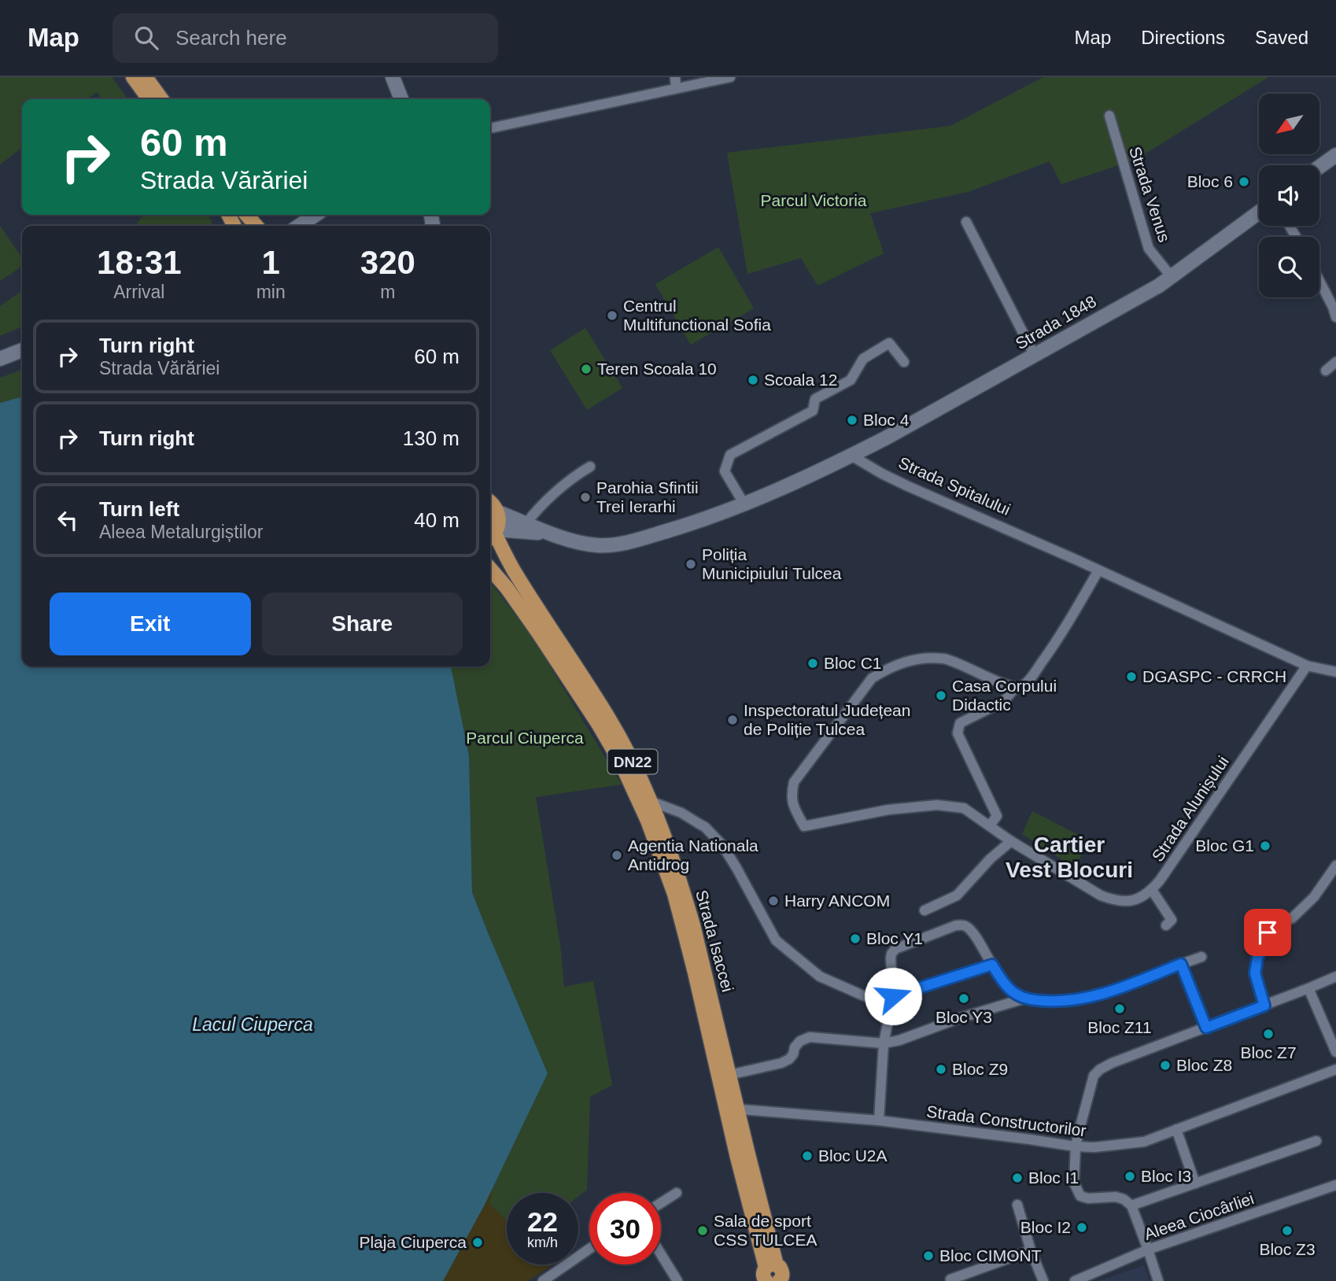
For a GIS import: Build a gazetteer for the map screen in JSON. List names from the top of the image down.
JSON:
{
  "streets": {
    "main road": ["Strada 1848", "DN22", "Strada Isaccei"],
    "street": [
      "Strada Venus",
      "Strada Spitalului",
      "Strada Alunișului",
      "Strada Constructorilor",
      "Aleea Ciocârliei"
    ]
  },
  "crossings": [
    ["Strada Venus", "Strada 1848"],
    ["Strada 1848", "Strada Spitalului"],
    ["Strada Spitalului", "Strada Alunișului"],
    ["DN22", "Strada Isaccei"],
    ["Strada Isaccei", "Strada Constructorilor"]
  ],
  "districts": ["Cartier Vest Blocuri"],
  "water": ["Lacul Ciuperca"],
  "parks": ["Parcul Victoria", "Parcul Ciuperca"],
  "places": [
    "Bloc 6",
    "Centrul Multifunctional Sofia",
    "Teren Scoala 10",
    "Scoala 12",
    "Bloc 4",
    "Parohia Sfintii Trei Ierarhi",
    "Poliția Municipiului Tulcea",
    "Bloc C1",
    "DGASPC - CRRCH",
    "Casa Corpului Didactic",
    "Inspectoratul Județean de Poliție Tulcea",
    "Bloc G1",
    "Agentia Nationala Antidrog",
    "Harry ANCOM",
    "Bloc Y1",
    "Bloc Y3",
    "Bloc Z11",
    "Bloc Z7",
    "Bloc Z8",
    "Bloc Z9",
    "Bloc U2A",
    "Bloc I3",
    "Bloc I1",
    "Bloc I2",
    "Sala de sport CSS TULCEA",
    "Bloc Z3",
    "Plaja Ciuperca",
    "Bloc CIMONT"
  ],
  "north": "bottom left",
  "page": {
    "header": "Map",
    "search": "Search here",
    "nav": ["Map", "Directions", "Saved"],
    "turn": ["60 m", "Strada Vărăriei"],
    "eta": [
      "18:31",
      "Arrival",
      "1",
      "min",
      "320",
      "m"
    ],
    "list": [
      {
        "name": "Turn right",
        "note": "Strada Vărăriei",
        "value": "60 m"
      },
      {
        "name": "Turn right",
        "value": "130 m"
      },
      {
        "name": "Turn left",
        "note": "Aleea Metalurgiștilor",
        "value": "40 m"
      }
    ],
    "buttons": ["Exit", "Share"],
    "speed": "22 km/h",
    "limit": "30"
  }
}
